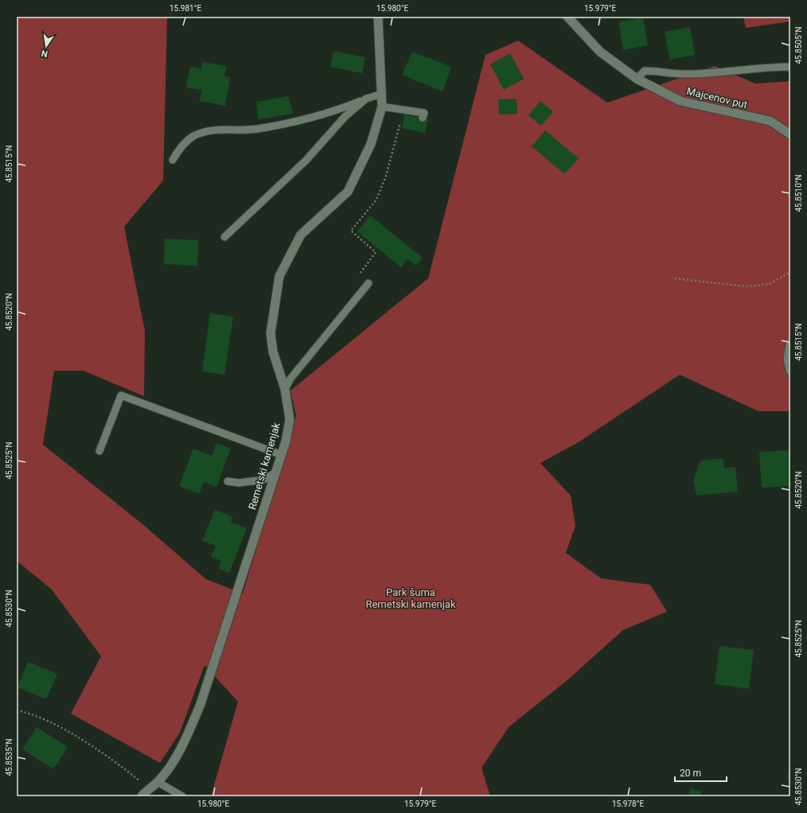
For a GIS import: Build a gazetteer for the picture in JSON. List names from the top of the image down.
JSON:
{
  "streets": {
    "street": ["Majcenov put", "Remetski kamenjak"]
  },
  "parks": ["Park šuma Remetski kamenjak"],
  "scale_bar": "20 m",
  "north": "bottom",
  "coordinates": [
    "15.981°E",
    "15.980°E",
    "15.979°E",
    "45.8505°N",
    "45.8515°N",
    "45.8510°N",
    "45.8520°N",
    "45.8525°N",
    "45.8530°N",
    "45.8535°N",
    "15.978°E"
  ]
}
